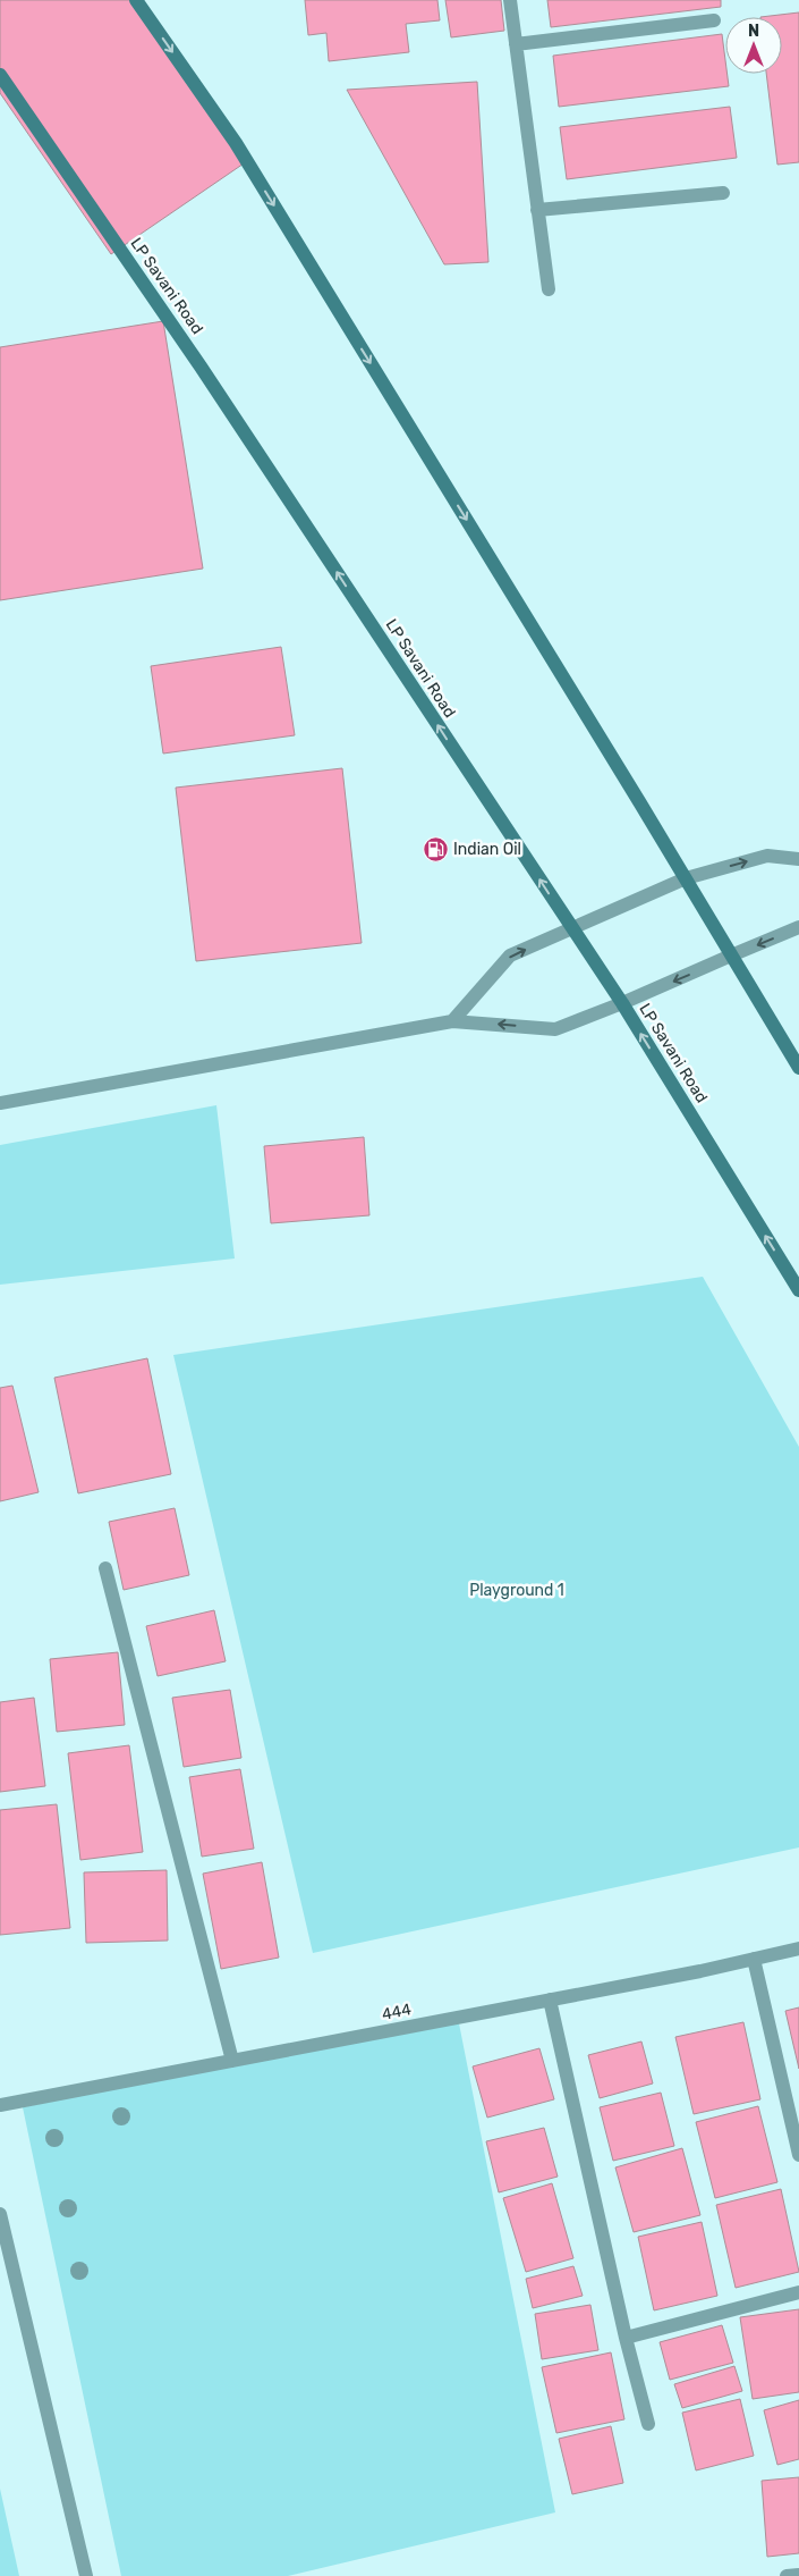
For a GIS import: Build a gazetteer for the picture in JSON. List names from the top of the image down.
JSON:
{
  "streets": {
    "main road": ["LP Savani Road"],
    "street": ["444"]
  },
  "one_way": ["LP Savani Road"],
  "parks": ["Playground 1"],
  "places": {
    "fuel station": ["Indian Oil"]
  },
  "north": "top"
}
